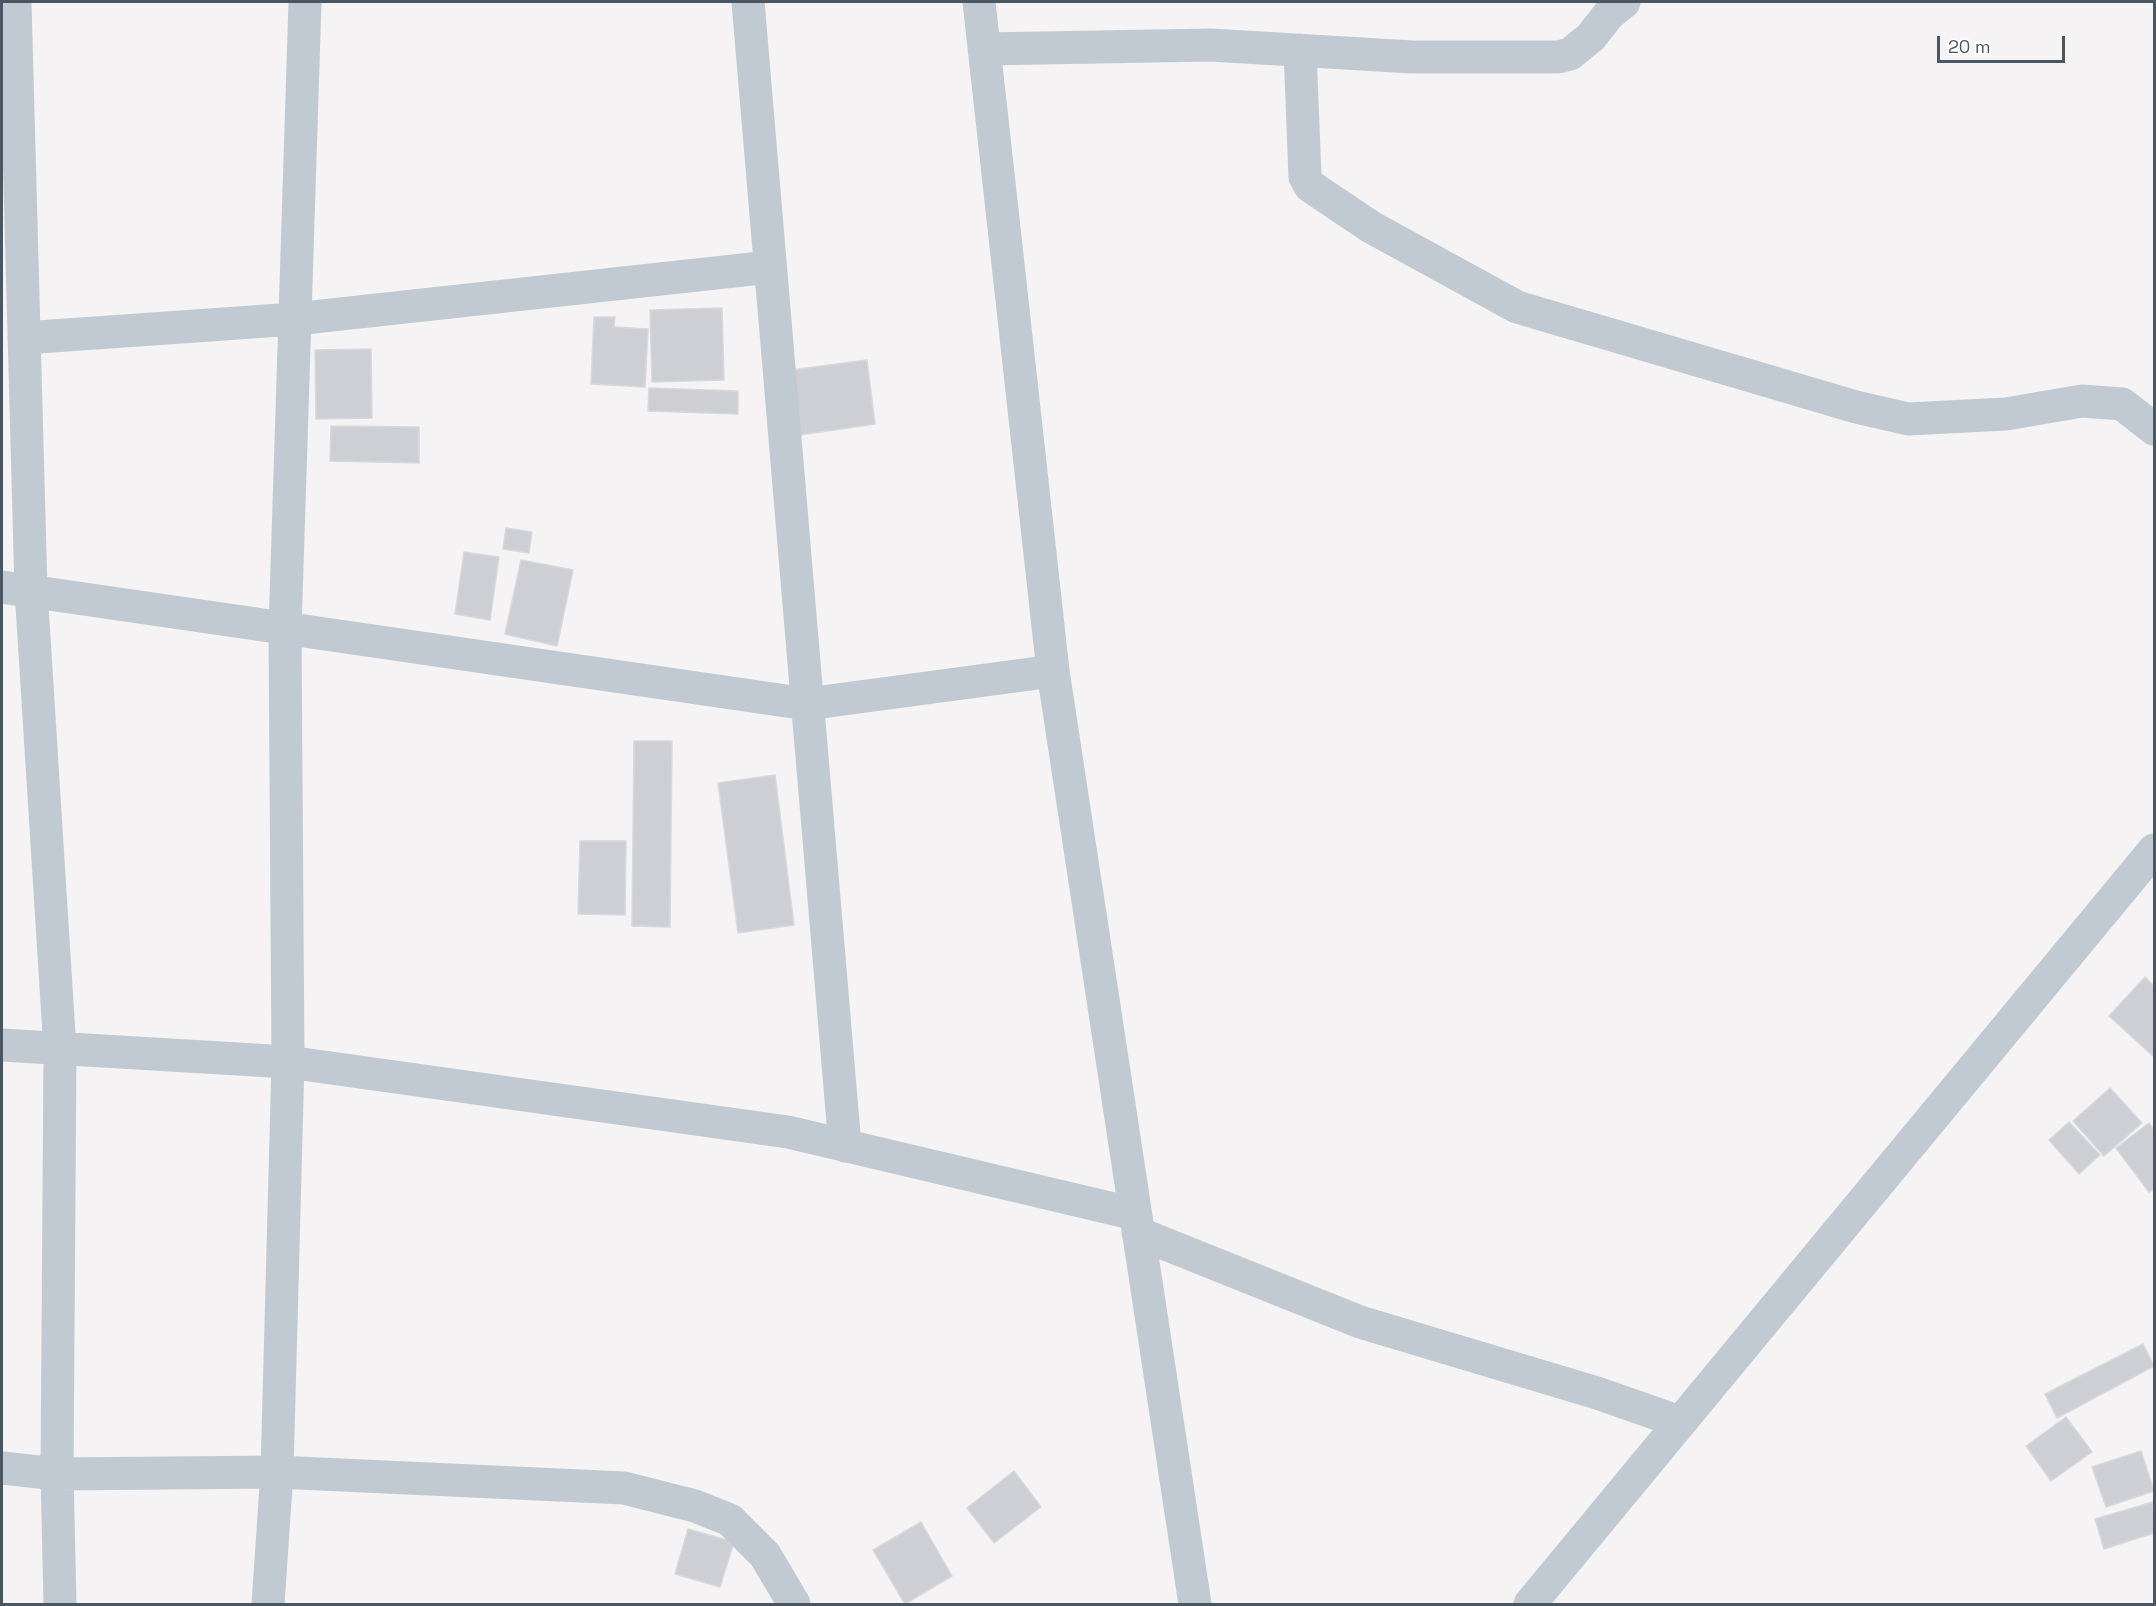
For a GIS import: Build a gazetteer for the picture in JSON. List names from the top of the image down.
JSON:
{
  "scale_bar": "20 m"
}
